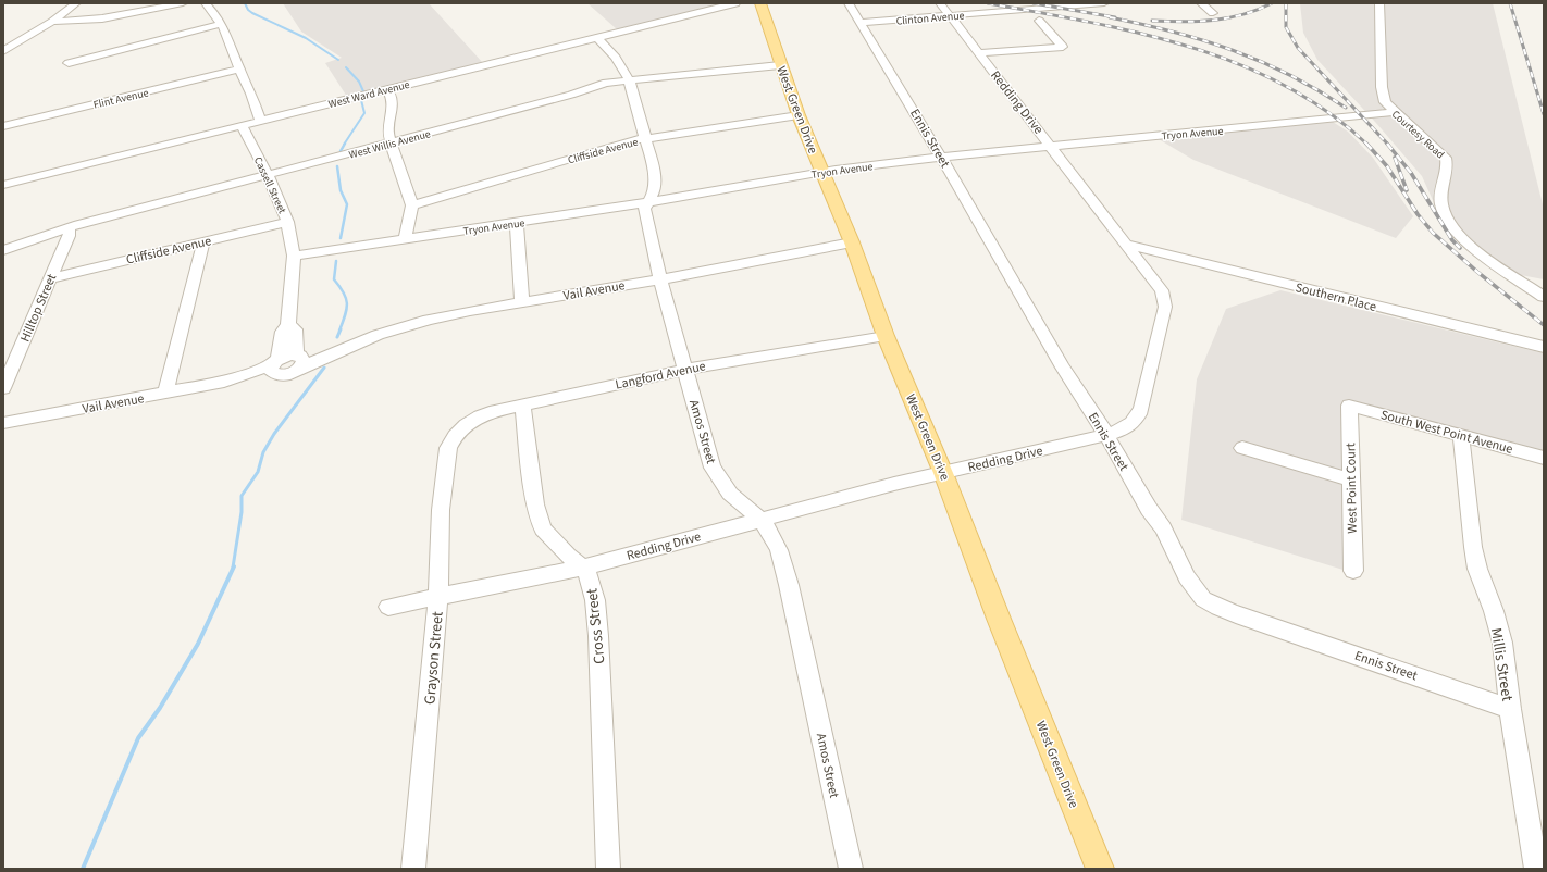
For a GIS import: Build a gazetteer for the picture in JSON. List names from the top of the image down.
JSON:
{
  "streets": {
    "main road": ["West Green Drive"],
    "street": [
      "Clinton Avenue",
      "West Ward Avenue",
      "Flint Avenue",
      "Redding Drive",
      "Tryon Avenue",
      "Courtesy Road",
      "Ennis Street",
      "West Willis Avenue",
      "Cliffside Avenue",
      "Cassell Street",
      "Vail Avenue",
      "Southern Place",
      "Hilltop Street",
      "Langford Avenue",
      "Amos Street",
      "South West Point Avenue",
      "West Point Court",
      "Cross Street",
      "Grayson Street",
      "Millis Street"
    ]
  },
  "crossings": [
    ["Clinton Avenue", "Redding Drive"],
    ["Clinton Avenue", "Ennis Street"],
    ["West Ward Avenue", "Cassell Street"],
    ["West Ward Avenue", "Amos Street"],
    ["Redding Drive", "West Green Drive"],
    ["Redding Drive", "Tryon Avenue"],
    ["Redding Drive", "Ennis Street"],
    ["Redding Drive", "Southern Place"],
    ["Redding Drive", "Amos Street"],
    ["Redding Drive", "Cross Street"],
    ["Redding Drive", "Grayson Street"],
    ["West Green Drive", "Tryon Avenue"],
    ["West Green Drive", "West Willis Avenue"],
    ["West Green Drive", "Cliffside Avenue"],
    ["West Green Drive", "Vail Avenue"],
    ["West Green Drive", "Langford Avenue"],
    ["Tryon Avenue", "Courtesy Road"],
    ["Tryon Avenue", "Ennis Street"],
    ["Tryon Avenue", "Cassell Street"],
    ["Tryon Avenue", "Amos Street"],
    ["Ennis Street", "Millis Street"],
    ["West Willis Avenue", "Cassell Street"],
    ["West Willis Avenue", "Hilltop Street"],
    ["West Willis Avenue", "Amos Street"],
    ["Cliffside Avenue", "Cassell Street"],
    ["Cliffside Avenue", "Hilltop Street"],
    ["Cliffside Avenue", "Amos Street"],
    ["Cassell Street", "Vail Avenue"],
    ["Vail Avenue", "Amos Street"],
    ["Langford Avenue", "Amos Street"],
    ["Langford Avenue", "Cross Street"],
    ["Langford Avenue", "Grayson Street"],
    ["South West Point Avenue", "West Point Court"],
    ["South West Point Avenue", "Millis Street"]
  ]
}
